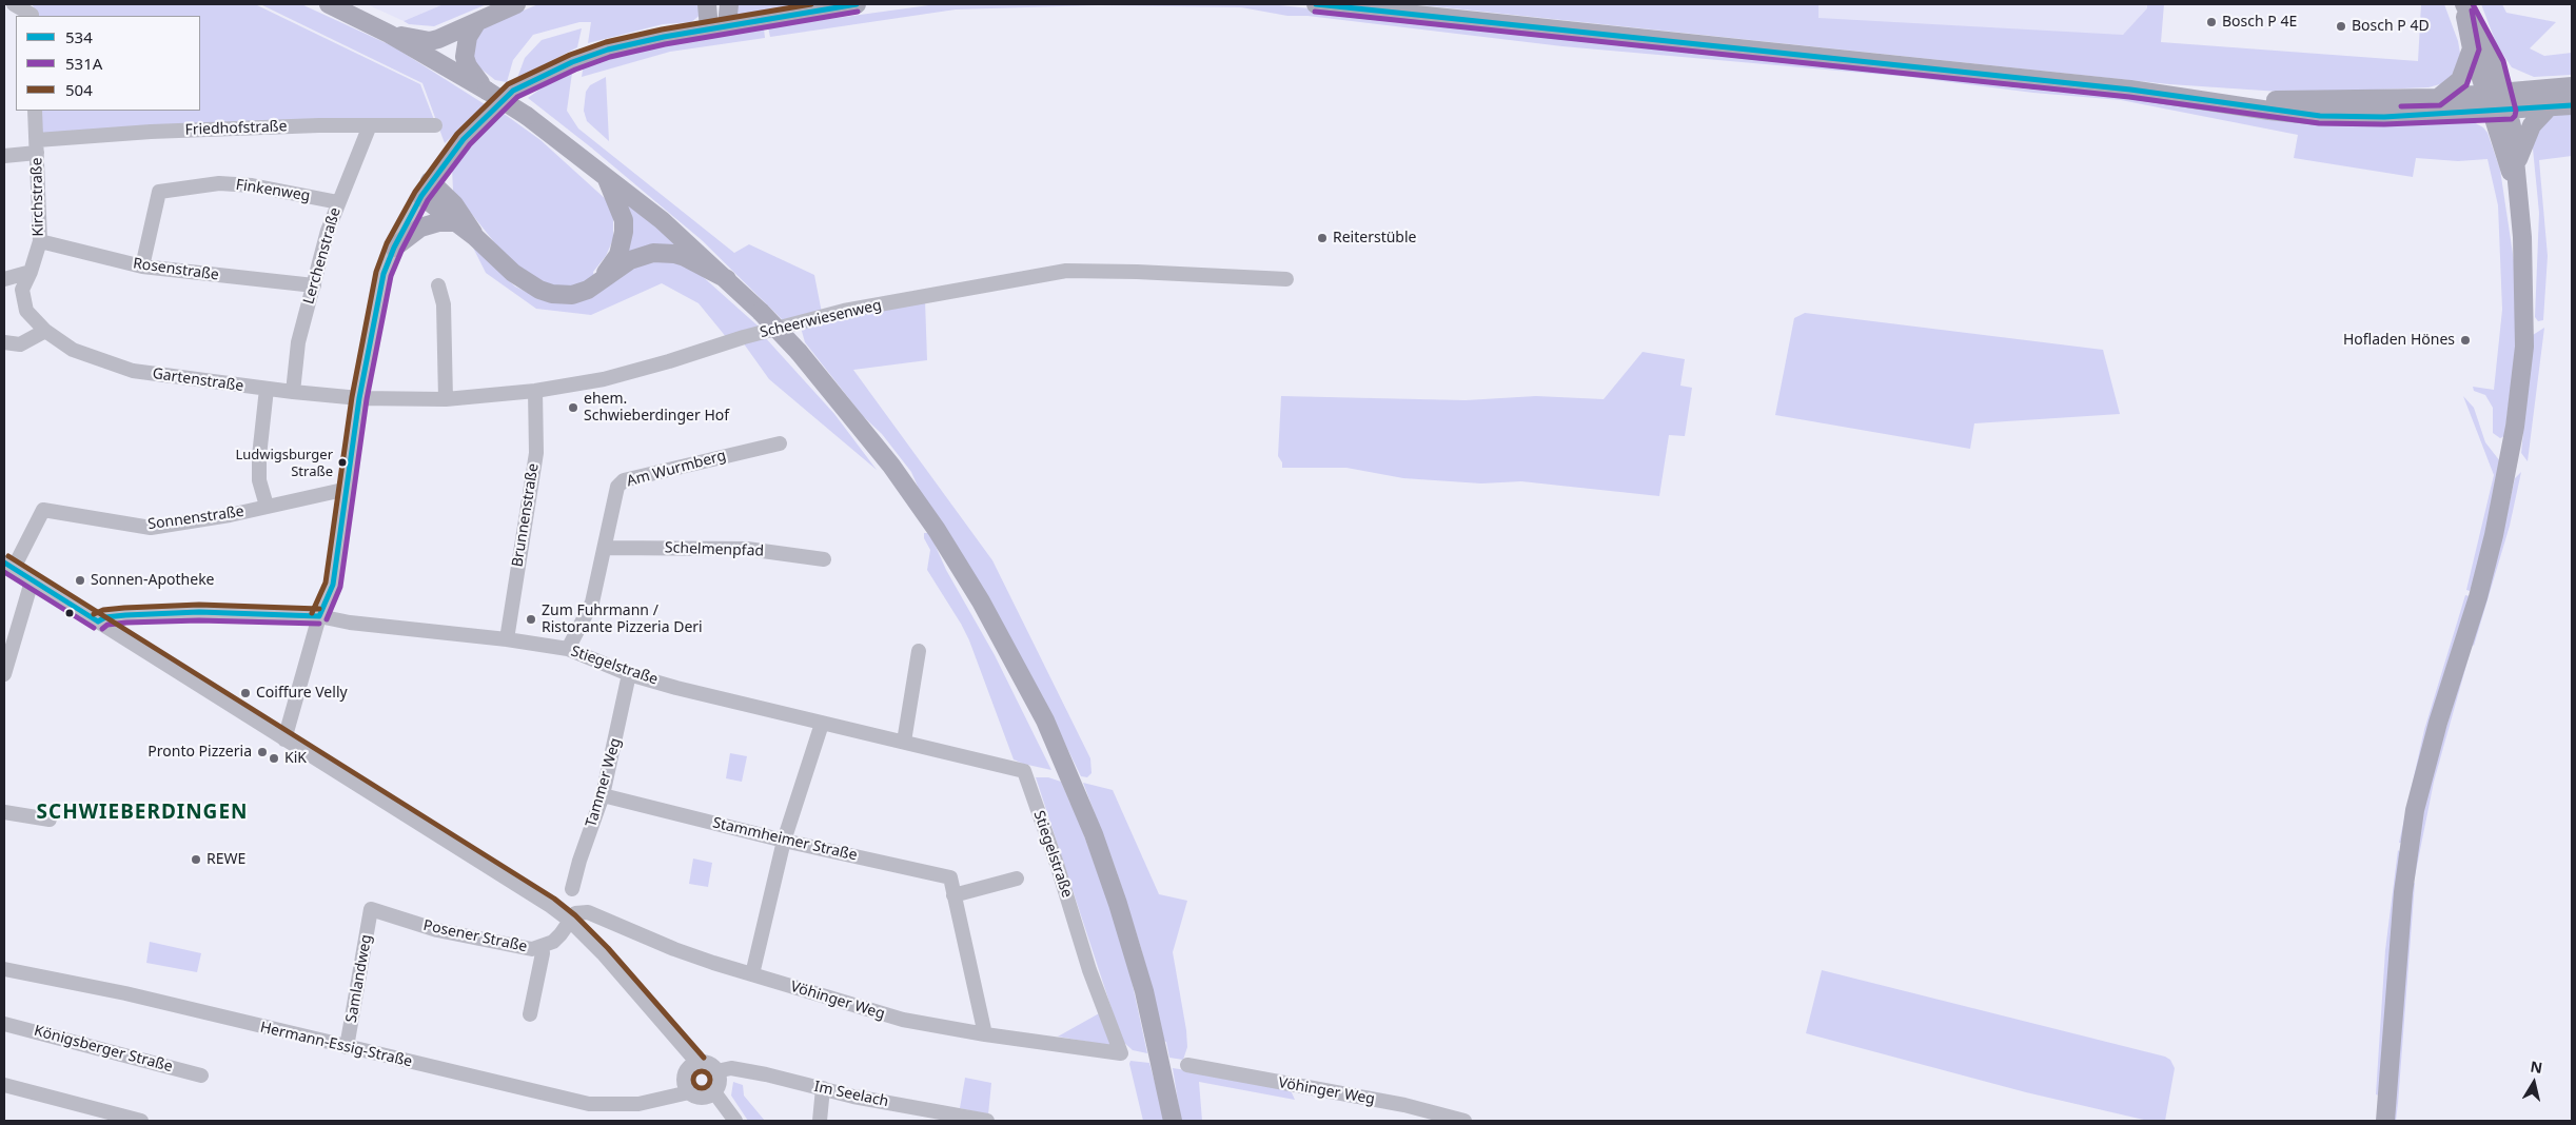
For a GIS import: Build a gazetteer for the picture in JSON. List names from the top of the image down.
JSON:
{
  "streets": {
    "street": [
      "Friedhofstraße",
      "Finkenweg",
      "Kirchstraße",
      "Lerchenstraße",
      "Rosenstraße",
      "Scheerwiesenweg",
      "Gartenstraße",
      "Am Wurmberg",
      "Brunnenstraße",
      "Sonnenstraße",
      "Schelmenpfad",
      "Stiegelstraße",
      "Tammer Weg",
      "Stammheimer Straße",
      "Posener Straße",
      "Samlandweg",
      "Vöhinger Weg",
      "Hermann-Essig-Straße",
      "Königsberger Straße",
      "Im Seelach"
    ]
  },
  "crossings": [
    ["Friedhofstraße", "Kirchstraße"],
    ["Friedhofstraße", "Lerchenstraße"],
    ["Finkenweg", "Lerchenstraße"],
    ["Finkenweg", "Rosenstraße"],
    ["Kirchstraße", "Rosenstraße"],
    ["Kirchstraße", "Gartenstraße"],
    ["Lerchenstraße", "Rosenstraße"],
    ["Lerchenstraße", "Gartenstraße"],
    ["Scheerwiesenweg", "Gartenstraße"],
    ["Scheerwiesenweg", "Brunnenstraße"],
    ["Am Wurmberg", "Schelmenpfad"],
    ["Am Wurmberg", "Stiegelstraße"],
    ["Brunnenstraße", "Stiegelstraße"],
    ["Stiegelstraße", "Tammer Weg"],
    ["Stiegelstraße", "Vöhinger Weg"],
    ["Tammer Weg", "Stammheimer Straße"],
    ["Stammheimer Straße", "Vöhinger Weg"],
    ["Posener Straße", "Samlandweg"],
    ["Posener Straße", "Vöhinger Weg"],
    ["Samlandweg", "Hermann-Essig-Straße"],
    ["Hermann-Essig-Straße", "Im Seelach"]
  ],
  "districts": ["SCHWIEBERDINGEN"],
  "places": [
    "Bosch P 4E",
    "Bosch P 4D",
    "Reiterstüble",
    "Hofladen Hönes",
    "ehem. Schwieberdinger Hof",
    "Ludwigsburger Straße",
    "Sonnen-Apotheke",
    "Zum Fuhrmann / Ristorante Pizzeria Deri",
    "Coiffure Velly",
    "Pronto Pizzeria",
    "KiK",
    "REWE"
  ],
  "lines": ["transit line 534", "transit line 531A", "transit line 504"],
  "legend": ["534", "531A", "504"],
  "north": "top"
}
